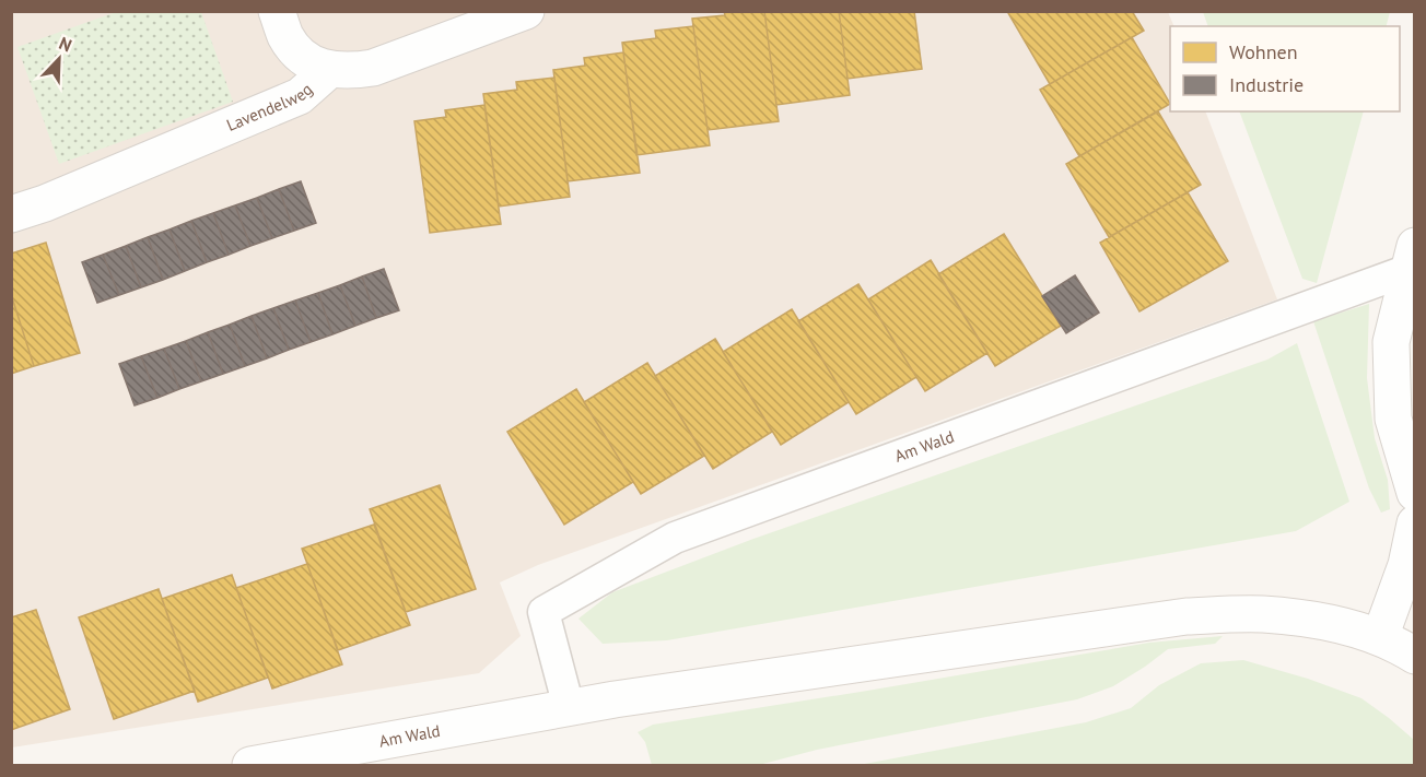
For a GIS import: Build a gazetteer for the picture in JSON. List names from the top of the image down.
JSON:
{
  "streets": {
    "main road": ["Lavendelweg", "Am Wald"]
  },
  "legend": ["Wohnen", "Industrie"],
  "north": "top right"
}
